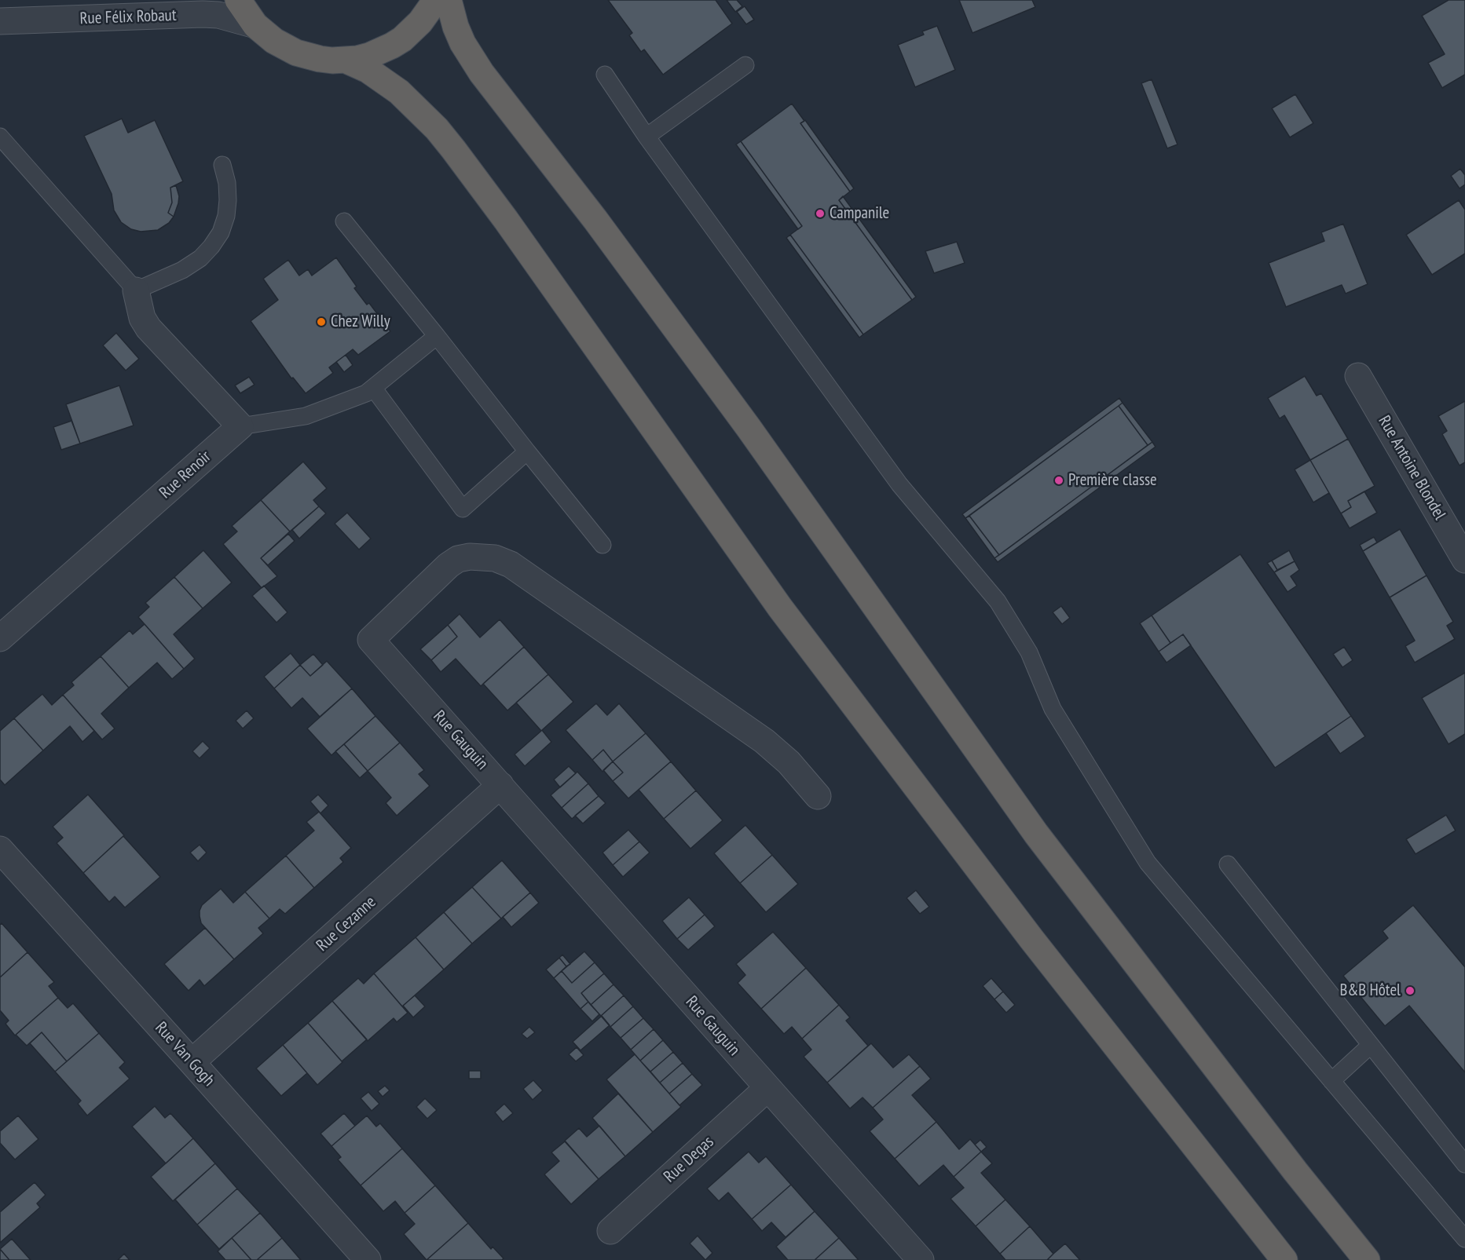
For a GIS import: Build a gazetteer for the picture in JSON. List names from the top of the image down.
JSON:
{
  "streets": {
    "street": [
      "Rue Félix Robaut",
      "Rue Antoine Blondel",
      "Rue Renoir",
      "Rue Gauguin",
      "Rue Cezanne",
      "Rue Van Gogh",
      "Rue Degas"
    ]
  },
  "crossings": [
    ["Rue Gauguin", "Rue Cezanne"],
    ["Rue Gauguin", "Rue Degas"],
    ["Rue Cezanne", "Rue Van Gogh"]
  ],
  "places": [
    "Campanile",
    "Chez Willy",
    "Première classe",
    "B&B Hôtel"
  ]
}
